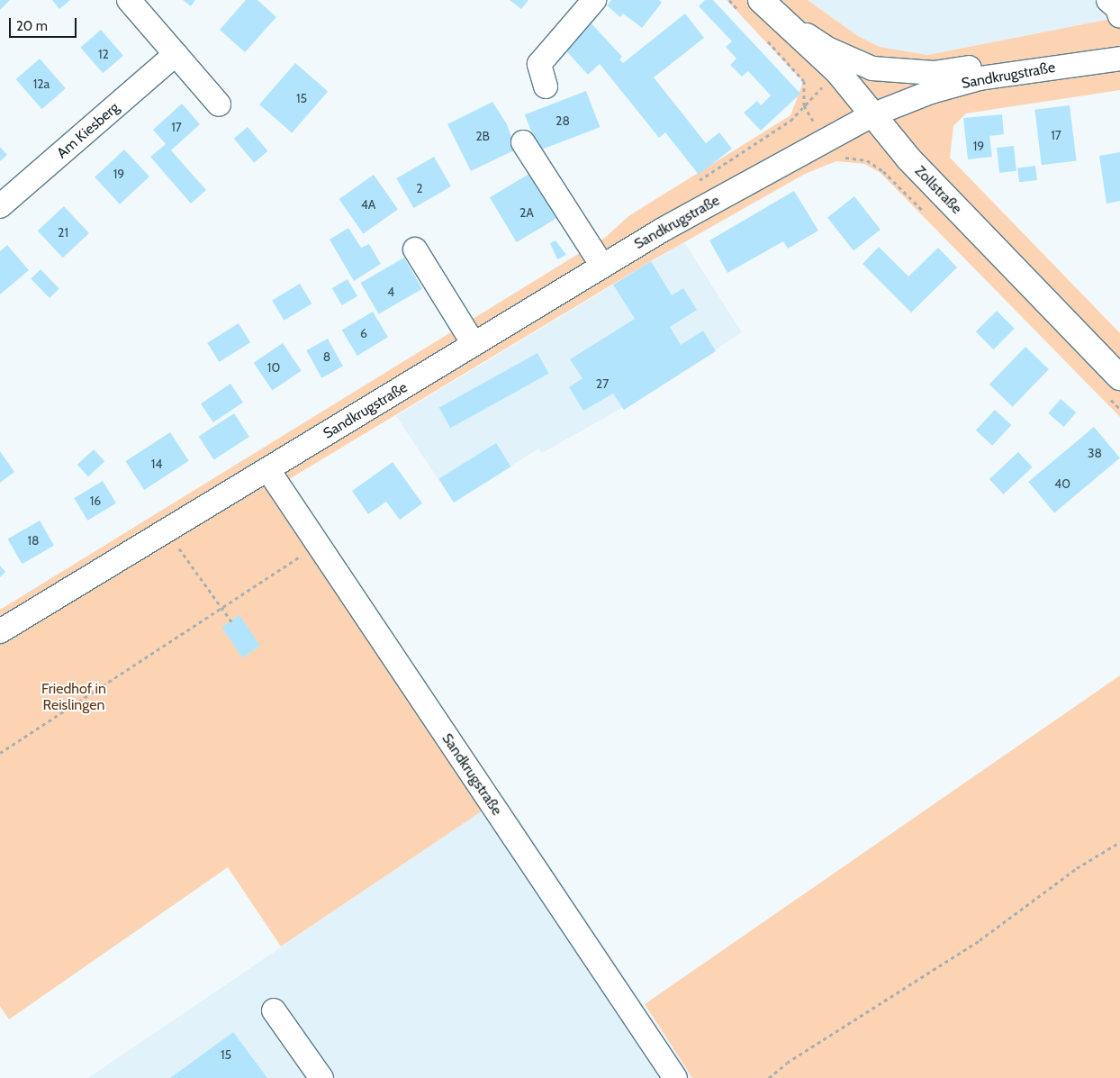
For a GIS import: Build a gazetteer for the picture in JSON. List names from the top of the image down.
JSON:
{
  "streets": {
    "main road": ["Zollstraße"],
    "street": ["Sandkrugstraße", "Am Kiesberg"]
  },
  "crossings": [
    ["Sandkrugstraße", "Zollstraße"]
  ],
  "parks": ["Friedhof in Reislingen"],
  "house_numbers": [
    "12",
    "12a",
    "15",
    "28",
    "17",
    "17",
    "2B",
    "19",
    "19",
    "2",
    "4A",
    "2A",
    "21",
    "4",
    "6",
    "8",
    "10",
    "27",
    "38",
    "14",
    "40",
    "16",
    "18",
    "15"
  ],
  "scale_bar": "20 m"
}
